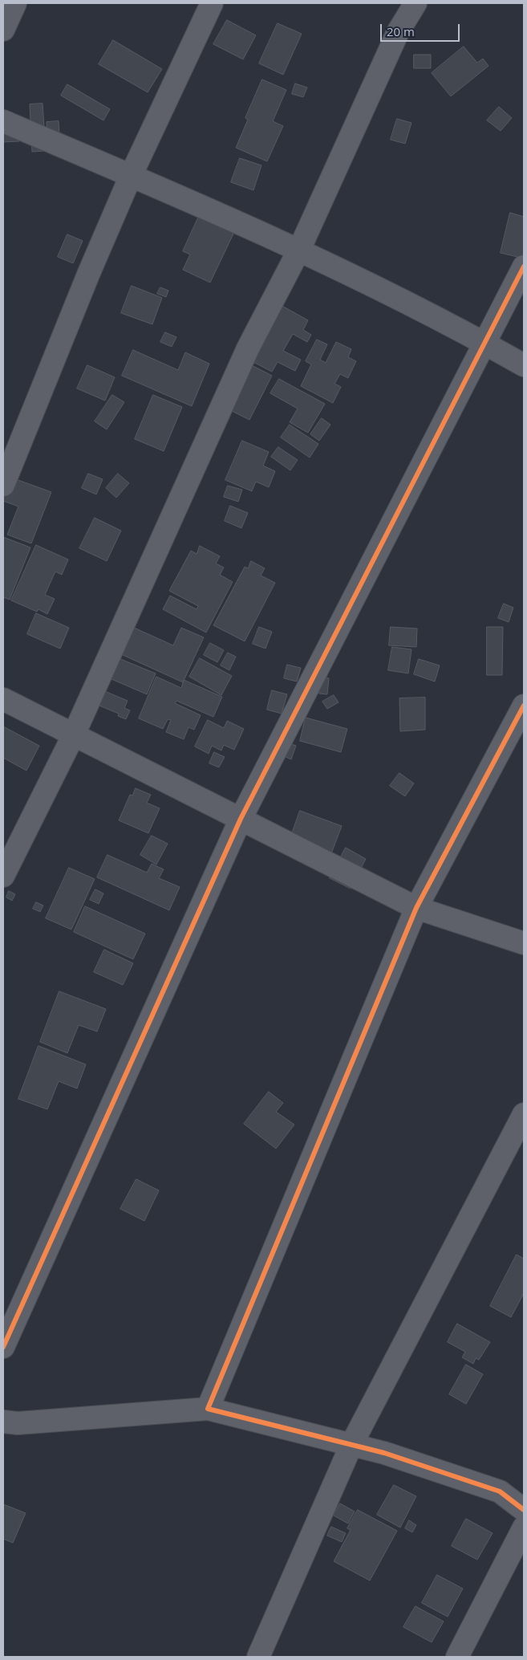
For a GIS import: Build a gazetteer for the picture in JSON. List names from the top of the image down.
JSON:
{
  "scale_bar": "20 m"
}
